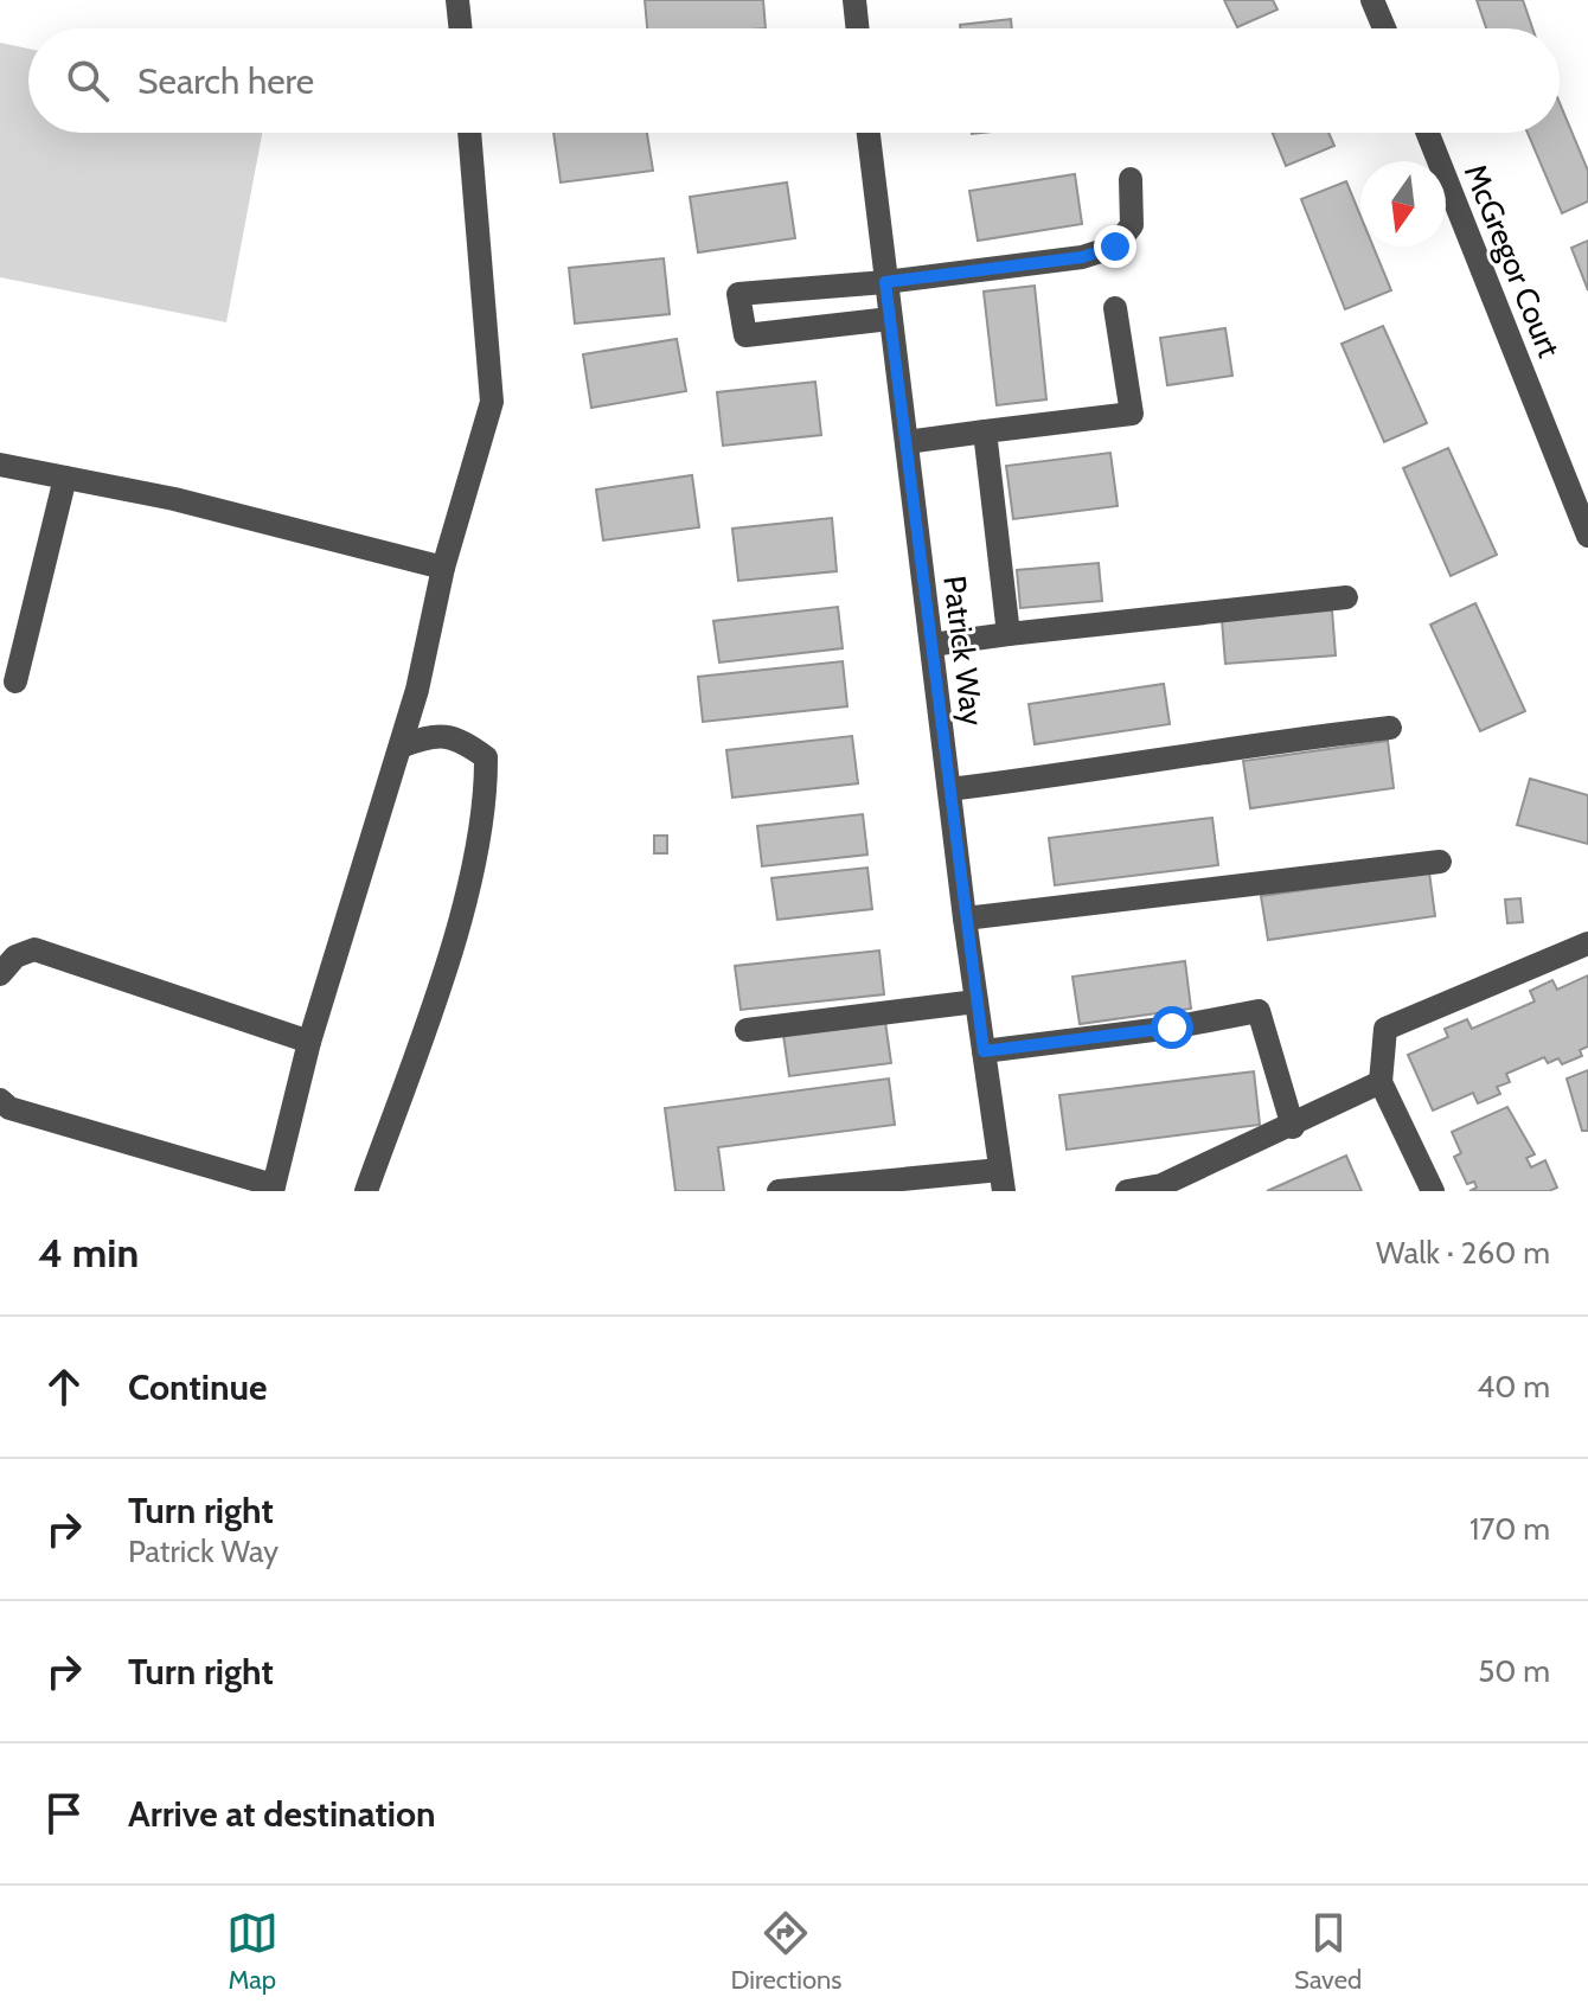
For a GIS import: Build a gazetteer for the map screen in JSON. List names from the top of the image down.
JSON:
{
  "streets": {
    "street": ["McGregor Court", "Patrick Way"]
  },
  "north": "bottom",
  "page": {
    "search": "Search here",
    "heading": ["4 min", "Walk · 260 m"],
    "list": [
      ["Continue", "40 m"],
      ["Turn right", "Patrick Way", "170 m"],
      ["Turn right", "50 m"],
      "Arrive at destination"
    ],
    "nav": ["Map", "Directions", "Saved"]
  }
}
